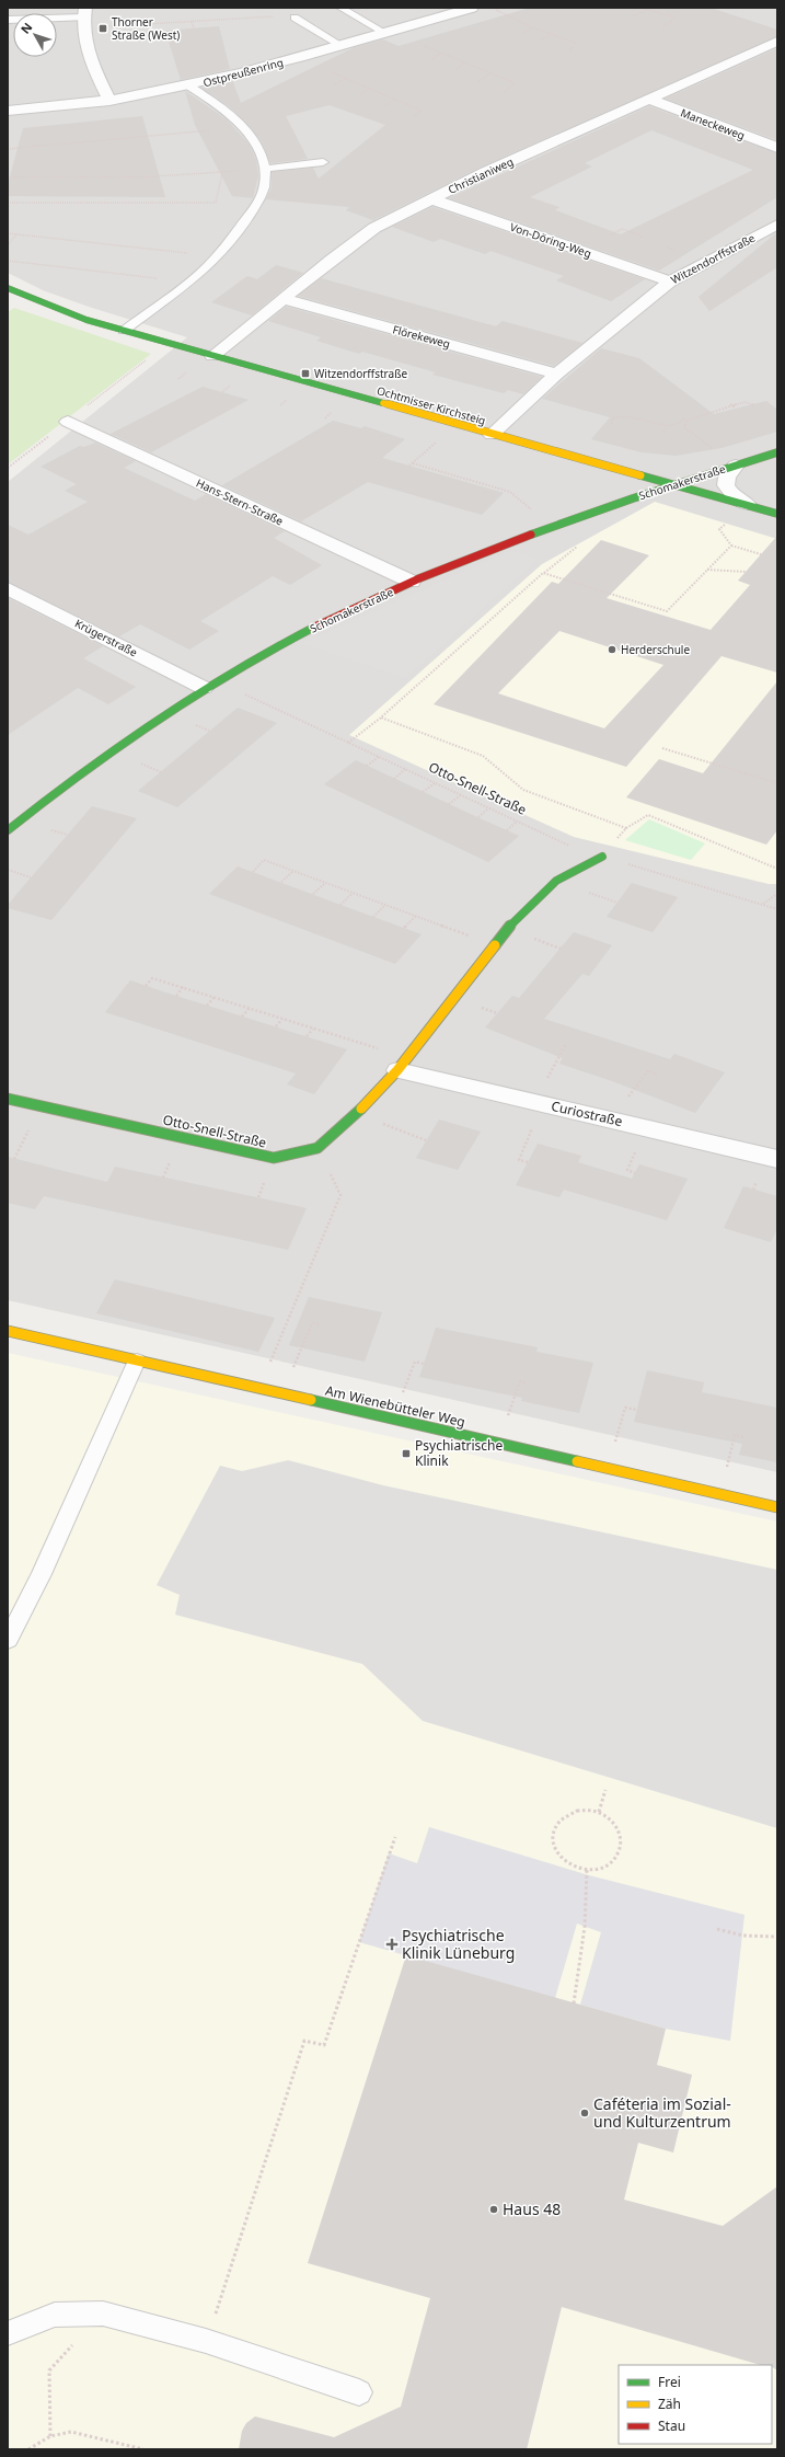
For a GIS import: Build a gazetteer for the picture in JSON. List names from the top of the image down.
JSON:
{
  "streets": {
    "street": [
      "Ostpreußenring",
      "Maneckeweg",
      "Christianiweg",
      "Von-Döring-Weg",
      "Witzendorffstraße",
      "Flörekeweg",
      "Ochtmisser Kirchsteig",
      "Schomakerstraße",
      "Hans-Stern-Straße",
      "Krügerstraße",
      "Otto-Snell-Straße",
      "Curiostraße",
      "Am Wienebütteler Weg"
    ]
  },
  "crossings": [
    ["Maneckeweg", "Christianiweg"],
    ["Christianiweg", "Von-Döring-Weg"],
    ["Christianiweg", "Flörekeweg"],
    ["Christianiweg", "Ochtmisser Kirchsteig"],
    ["Von-Döring-Weg", "Witzendorffstraße"],
    ["Witzendorffstraße", "Flörekeweg"],
    ["Witzendorffstraße", "Ochtmisser Kirchsteig"],
    ["Ochtmisser Kirchsteig", "Schomakerstraße"],
    ["Schomakerstraße", "Hans-Stern-Straße"],
    ["Schomakerstraße", "Krügerstraße"],
    ["Schomakerstraße", "Otto-Snell-Straße"],
    ["Krügerstraße", "Otto-Snell-Straße"],
    ["Otto-Snell-Straße", "Curiostraße"]
  ],
  "places": {
    "transit": ["Thorner Straße (West)", "Witzendorffstraße", "Psychiatrische Klinik"],
    "other": ["Herderschule", "Caféteria im Sozial- und Kulturzentrum", "Haus 48"],
    "health": ["Psychiatrische Klinik Lüneburg"]
  },
  "legend": ["Frei", "Zäh", "Stau"],
  "north": "top left"
}
